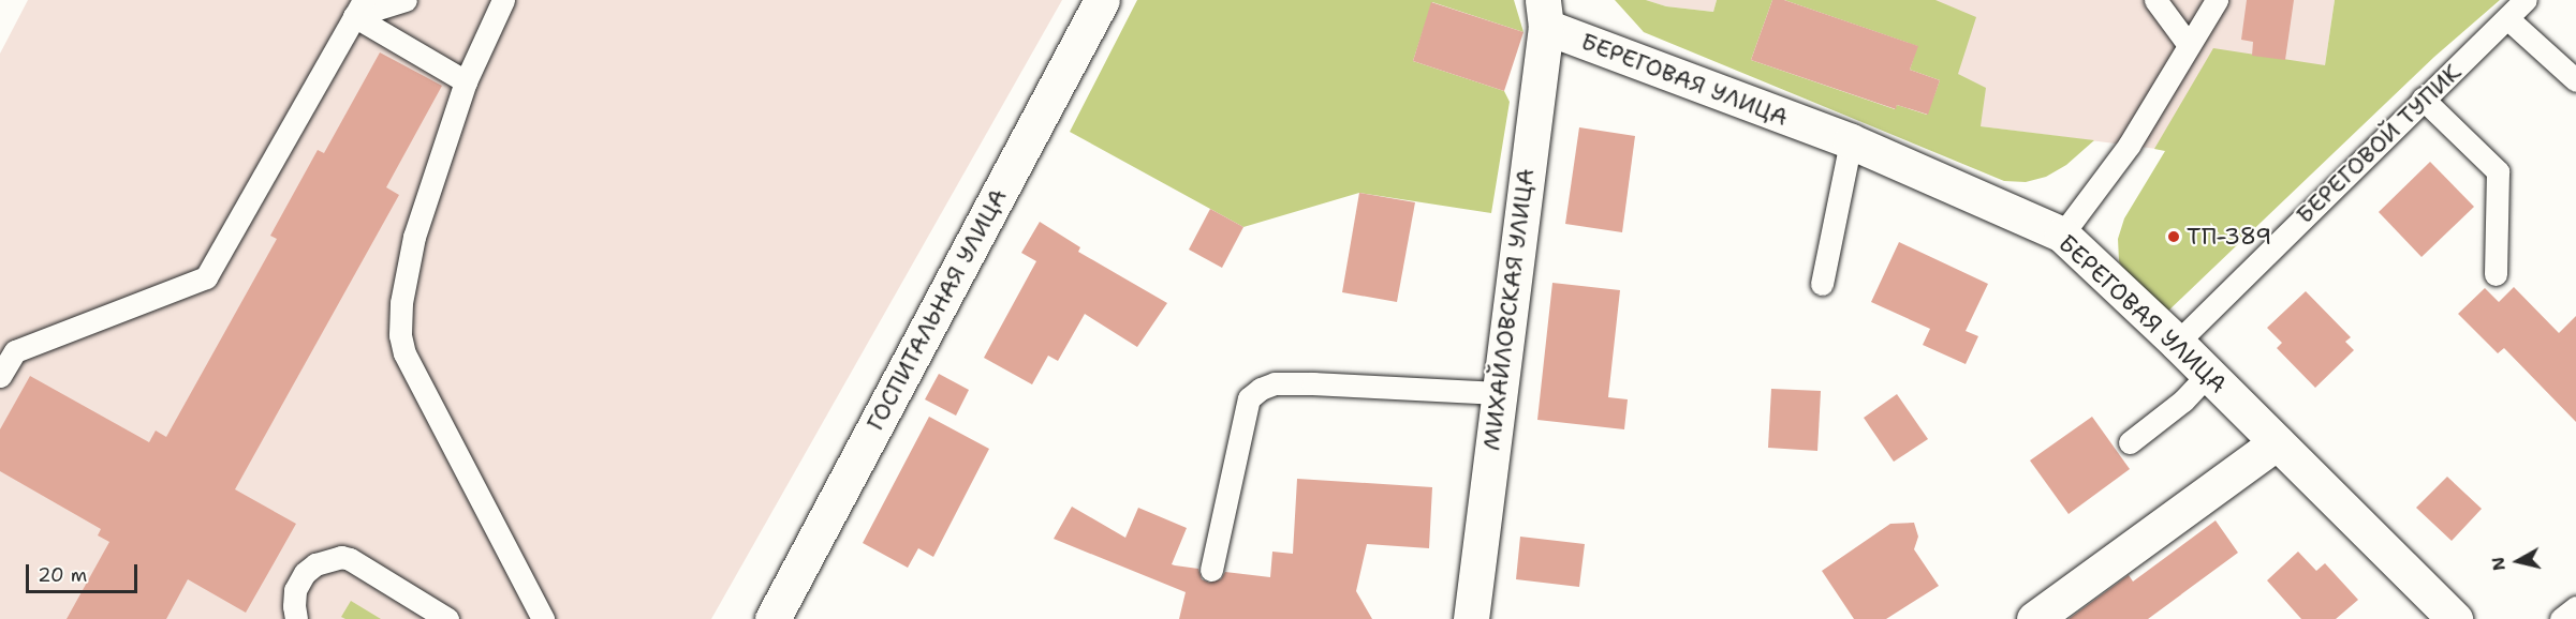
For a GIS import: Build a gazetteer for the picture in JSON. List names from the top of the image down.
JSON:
{
  "streets": {
    "street": ["БЕРЕГОВАЯ УЛИЦА", "ГОСПИТАЛЬНАЯ УЛИЦА", "МИХАЙЛОВСКАЯ УЛИЦА"],
    "lane": ["БЕРЕГОВОЙ ТУПИК"]
  },
  "crossings": [
    ["БЕРЕГОВАЯ УЛИЦА", "БЕРЕГОВОЙ ТУПИК"],
    ["БЕРЕГОВАЯ УЛИЦА", "МИХАЙЛОВСКАЯ УЛИЦА"]
  ],
  "places": ["ТП-389"],
  "scale_bar": "20 m",
  "north": "left"
}
